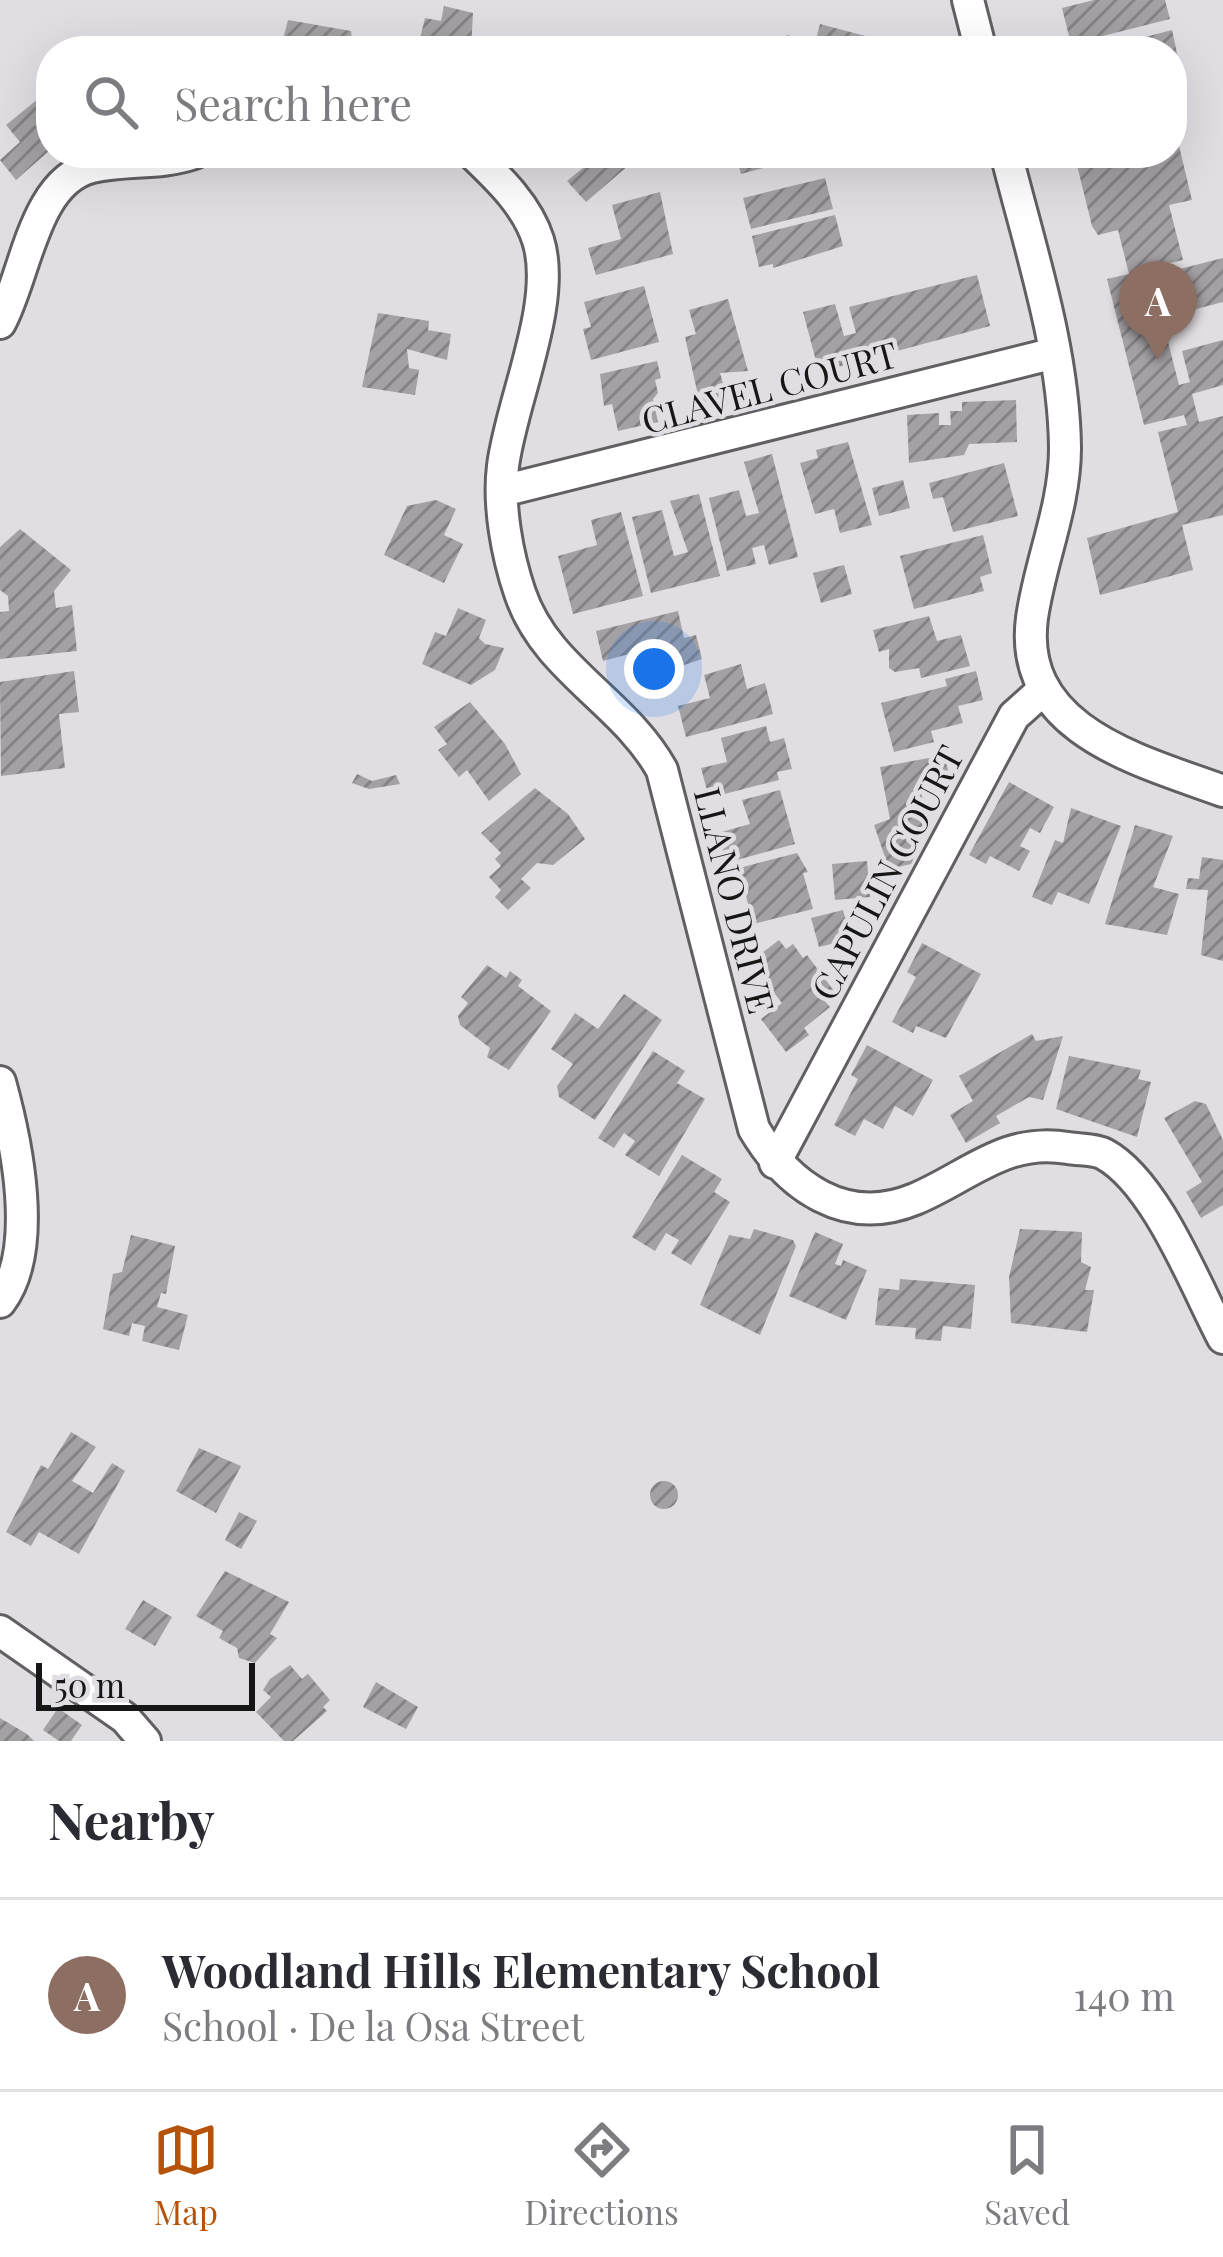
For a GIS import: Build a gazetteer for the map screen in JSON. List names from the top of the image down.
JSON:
{
  "streets": {
    "street": ["CLAVEL COURT", "CAPULIN COURT", "LLANO DRIVE"]
  },
  "crossings": [
    ["CLAVEL COURT", "LLANO DRIVE"],
    ["CAPULIN COURT", "LLANO DRIVE"]
  ],
  "scale_bar": "50 m",
  "page": {
    "search": "Search here",
    "pins": "A",
    "scale": "50 m",
    "heading": "Nearby",
    "list": [
      {
        "mark": "A",
        "name": "Woodland Hills Elementary School",
        "note": "School · De la Osa Street",
        "value": "140 m"
      }
    ],
    "nav": ["Map", "Directions", "Saved"]
  }
}
